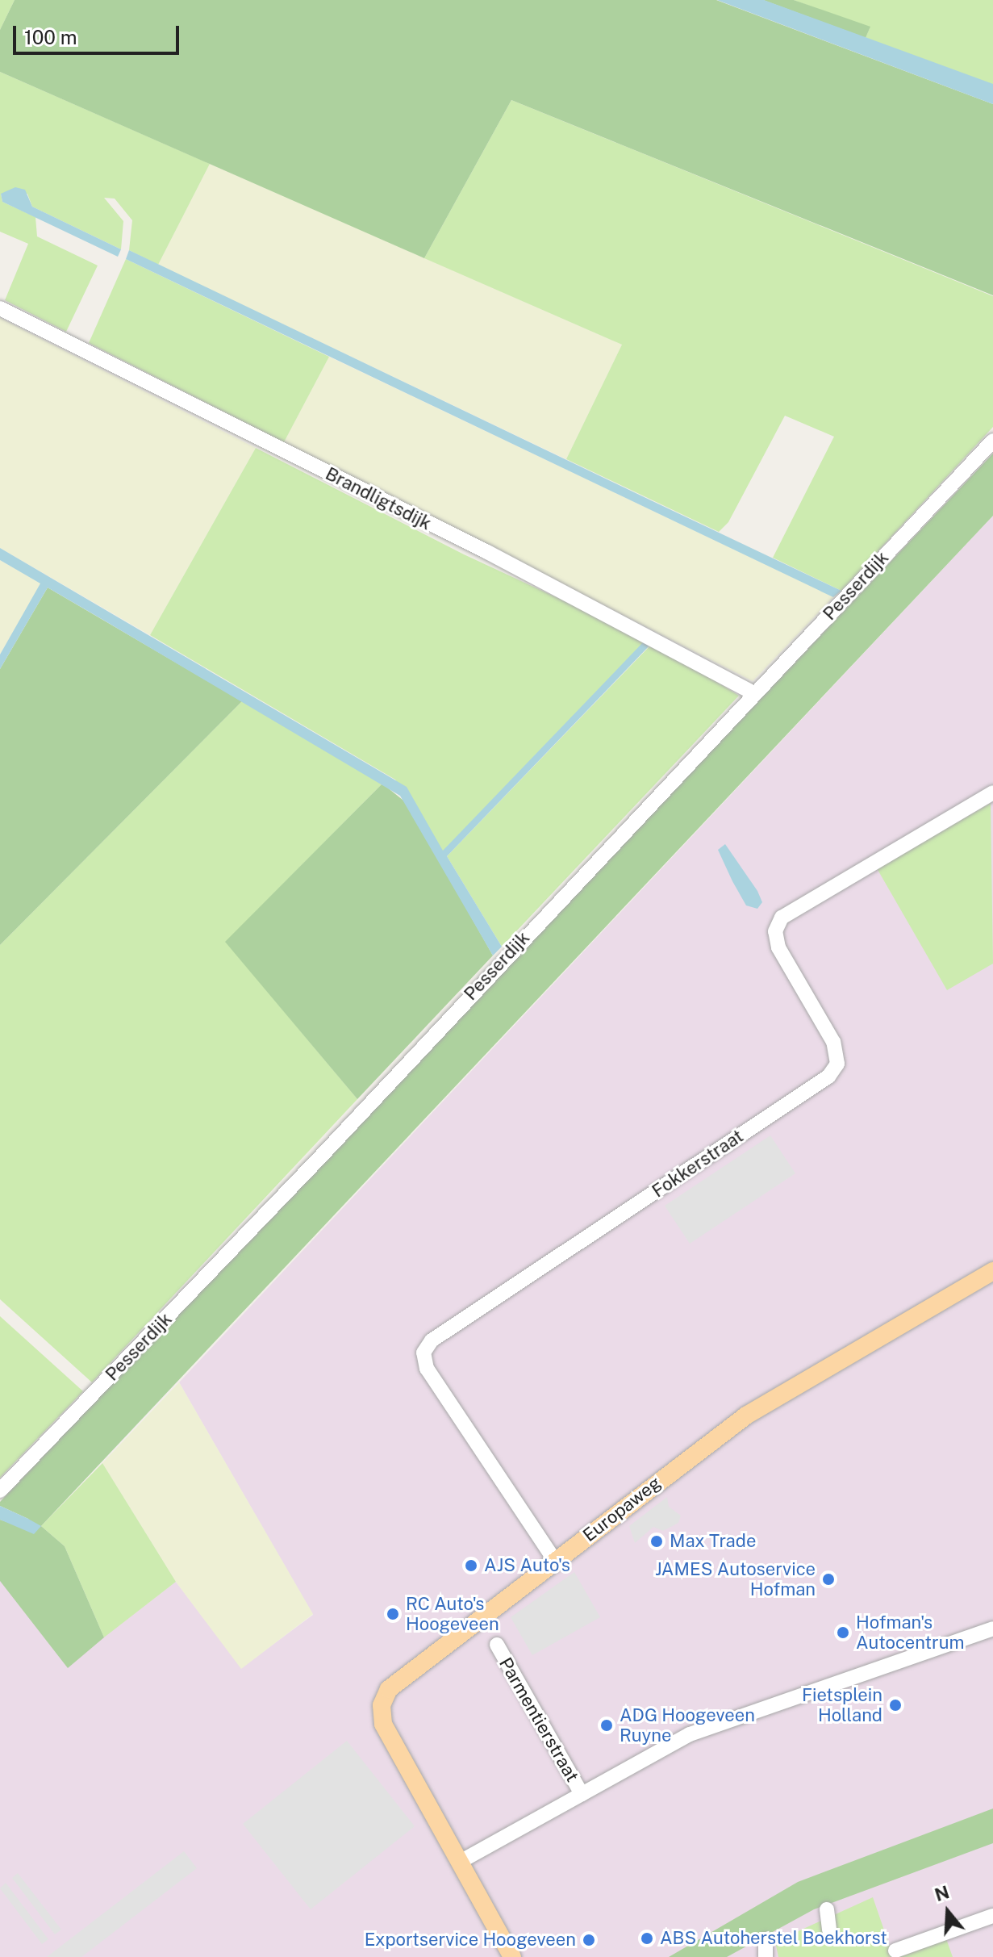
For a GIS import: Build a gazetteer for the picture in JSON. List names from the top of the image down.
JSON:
{
  "streets": {
    "main road": ["Europaweg"],
    "street": [
      "Brandligtsdijk",
      "Pesserdijk",
      "Fokkerstraat",
      "Parmentierstraat"
    ]
  },
  "crossings": [
    ["Brandligtsdijk", "Pesserdijk"],
    ["Fokkerstraat", "Europaweg"],
    ["Europaweg", "Parmentierstraat"]
  ],
  "places": [
    "Max Trade",
    "AJS Auto's",
    "JAMES Autoservice Hofman",
    "RC Auto's Hoogeveen",
    "Hofman's Autocentrum",
    "Fietsplein Holland",
    "ADG Hoogeveen Ruyne",
    "ABS Autoherstel Boekhorst",
    "Exportservice Hoogeveen"
  ],
  "scale_bar": "100 m",
  "north": "top"
}
